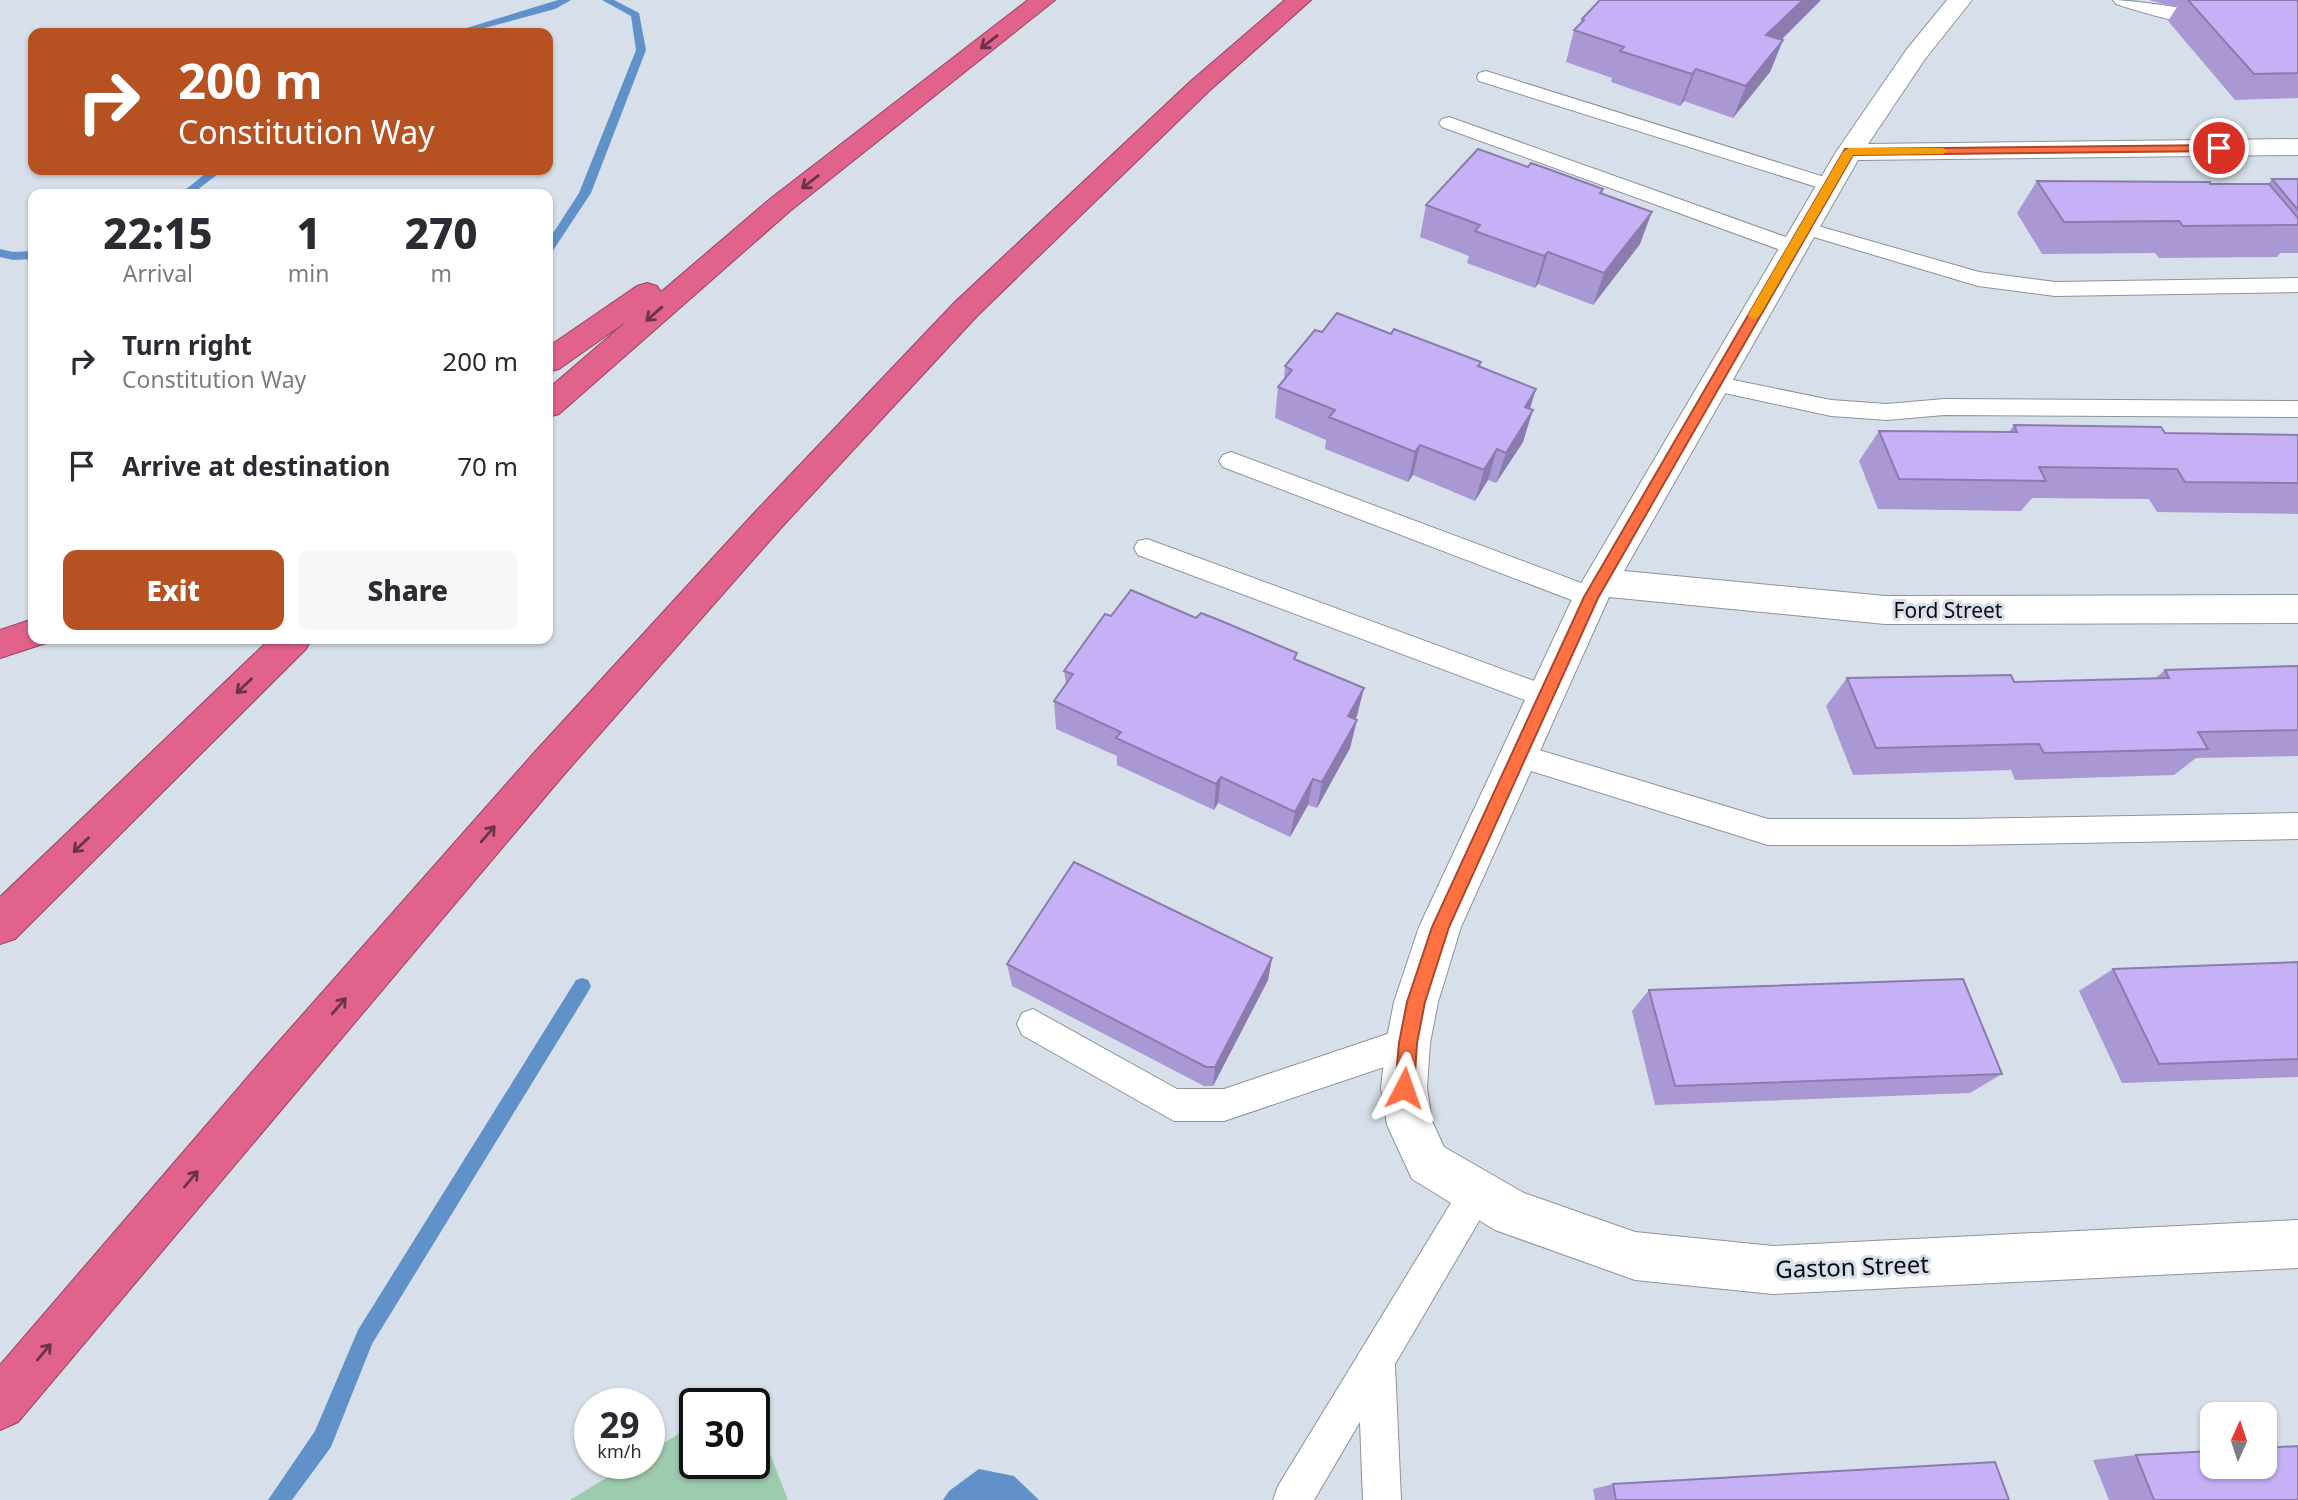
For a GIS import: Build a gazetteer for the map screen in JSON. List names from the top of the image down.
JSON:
{
  "streets": {
    "street": ["Ford Street", "Gaston Street"]
  },
  "north": "top",
  "page": {
    "turn": ["200 m", "Constitution Way"],
    "eta": [
      "22:15",
      "Arrival",
      "1",
      "min",
      "270",
      "m"
    ],
    "list": [
      {
        "name": "Turn right",
        "note": "Constitution Way",
        "value": "200 m"
      },
      {
        "name": "Arrive at destination",
        "value": "70 m"
      }
    ],
    "buttons": ["Exit", "Share"],
    "speed": "29 km/h",
    "limit": "30"
  }
}
